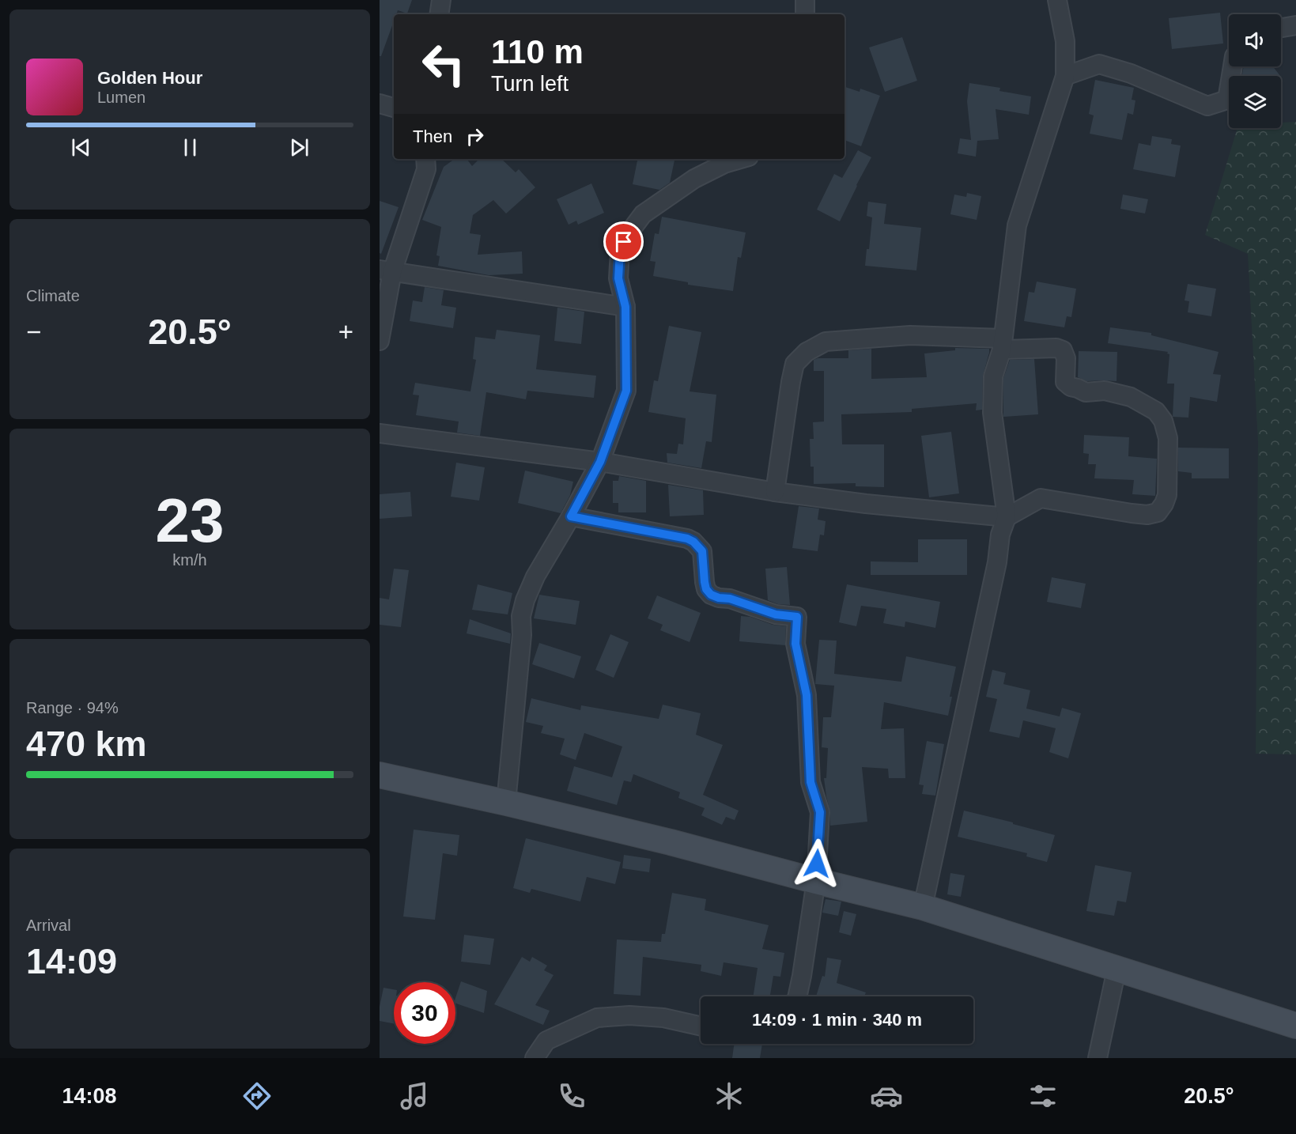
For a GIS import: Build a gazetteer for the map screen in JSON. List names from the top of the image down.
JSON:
{
  "page": {
    "turn": ["110 m", "Turn left"],
    "song": ["Golden Hour", "Lumen"],
    "then": "Then",
    "tile": [
      "Climate",
      ["23", "km/h"],
      ["Range · 94%", "470 km"],
      ["Arrival", "14:09"]
    ],
    "heat": ["−", "20.5°", "+"],
    "limit": "30",
    "trip": "14:09 · 1 min · 340 m",
    "tabs": ["14:08", "20.5°"]
  }
}
